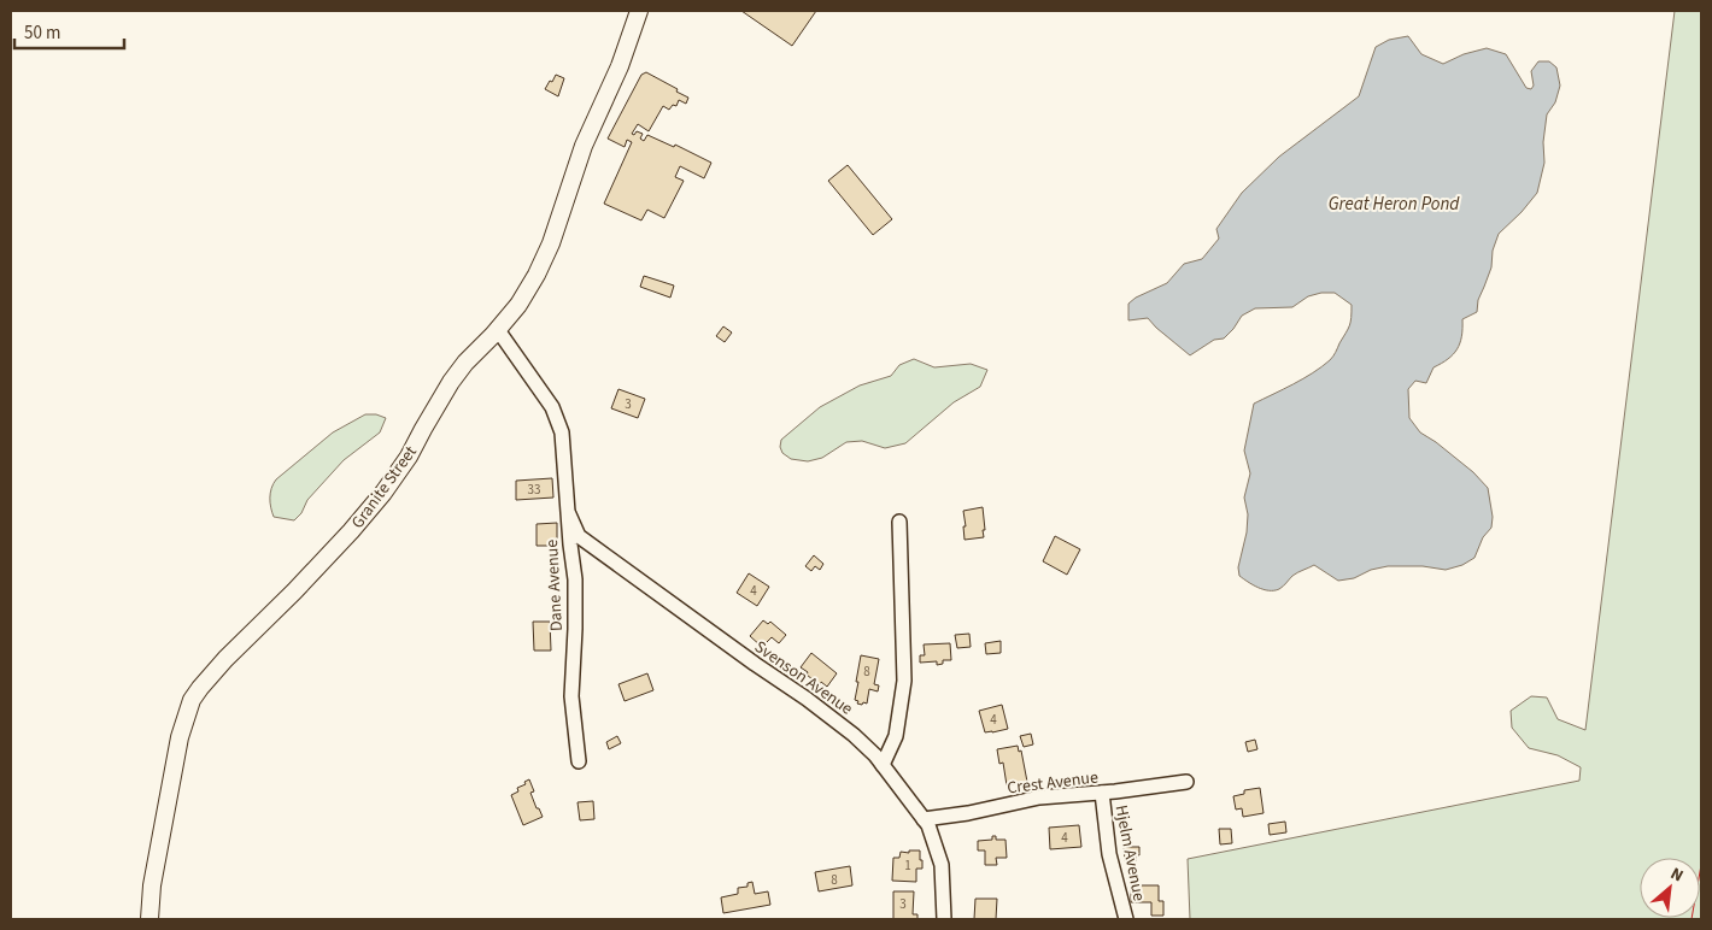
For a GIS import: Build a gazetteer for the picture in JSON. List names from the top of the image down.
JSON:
{
  "streets": {
    "street": [
      "Granite Street",
      "Dane Avenue",
      "Svenson Avenue",
      "Crest Avenue",
      "Hjelm Avenue"
    ]
  },
  "crossings": [
    ["Granite Street", "Dane Avenue"],
    ["Dane Avenue", "Svenson Avenue"],
    ["Svenson Avenue", "Crest Avenue"],
    ["Crest Avenue", "Hjelm Avenue"]
  ],
  "water": ["Great Heron Pond"],
  "house_numbers": [
    "3",
    "33",
    "4",
    "8",
    "4",
    "4",
    "1",
    "8",
    "3"
  ],
  "scale_bar": "50 m",
  "north": "top right"
}
